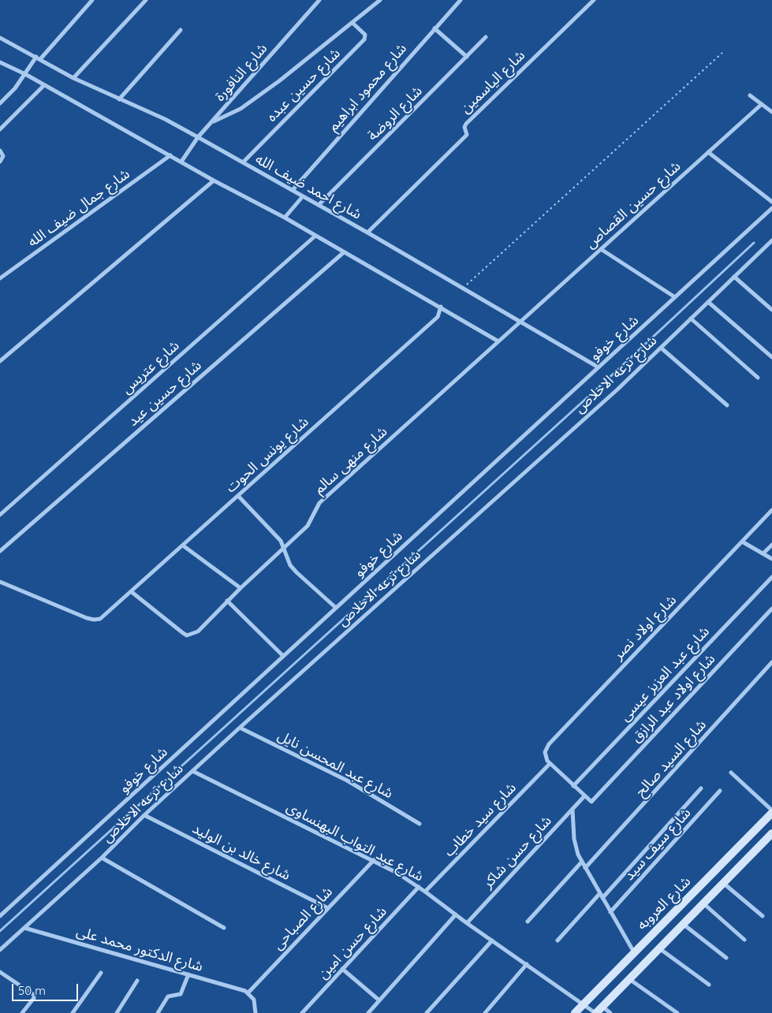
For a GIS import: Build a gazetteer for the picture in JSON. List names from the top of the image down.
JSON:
{
  "streets": {
    "street": [
      "شارع النافورة",
      "شارع الياسمين",
      "شارع حسين عبده",
      "شارع محمود ابراهيم",
      "شارع الروضة",
      "شارع احمد ضيف الله",
      "شارع حسين القصاص",
      "شارع جمال ضيف الله",
      "شارع خوفو",
      "شارع عتريس",
      "شارع ترعه الاخلاص",
      "شارع حسين عيد",
      "شارع يونس الحوت",
      "شارع منهى سالم",
      "شارع اولاد نصر",
      "شارع عبد العزيز عيسى",
      "شارع اولاد عبد الرازق",
      "شارع السيد صالح",
      "شارع عبد المحسن نايل",
      "شارع سيد خطاب",
      "شارع عبد التواب البهنساوى",
      "شارع سيف سيد",
      "شارع خالد بن الوليد",
      "شارع حسن شاكر",
      "شارع العروبه",
      "شارع الصباحى",
      "شارع حسن امين",
      "شارع الدكتور محمد على"
    ]
  },
  "crossings": [
    ["شارع النافورة", "شارع احمد ضيف الله"],
    ["شارع الياسمين", "شارع احمد ضيف الله"],
    ["شارع حسين عبده", "شارع احمد ضيف الله"],
    ["شارع محمود ابراهيم", "شارع احمد ضيف الله"],
    ["شارع الروضة", "شارع احمد ضيف الله"],
    ["شارع احمد ضيف الله", "شارع حسين القصاص"],
    ["شارع احمد ضيف الله", "شارع خوفو"],
    ["شارع احمد ضيف الله", "شارع منهى سالم"],
    ["شارع حسين القصاص", "شارع منهى سالم"],
    ["شارع ترعه الاخلاص", "شارع عبد المحسن نايل"],
    ["شارع ترعه الاخلاص", "شارع عبد التواب البهنساوى"],
    ["شارع ترعه الاخلاص", "شارع خالد بن الوليد"],
    ["شارع ترعه الاخلاص", "شارع الدكتور محمد على"],
    ["شارع يونس الحوت", "شارع منهى سالم"],
    ["شارع اولاد نصر", "شارع سيد خطاب"],
    ["شارع اولاد عبد الرازق", "شارع حسن شاكر"],
    ["شارع سيد خطاب", "شارع عبد التواب البهنساوى"],
    ["شارع عبد التواب البهنساوى", "شارع حسن شاكر"],
    ["شارع عبد التواب البهنساوى", "شارع العروبه"],
    ["شارع عبد التواب البهنساوى", "شارع الصباحى"],
    ["شارع عبد التواب البهنساوى", "شارع حسن امين"],
    ["شارع خالد بن الوليد", "شارع الصباحى"],
    ["شارع الصباحى", "شارع الدكتور محمد على"]
  ],
  "scale_bar": "50 m"
}
